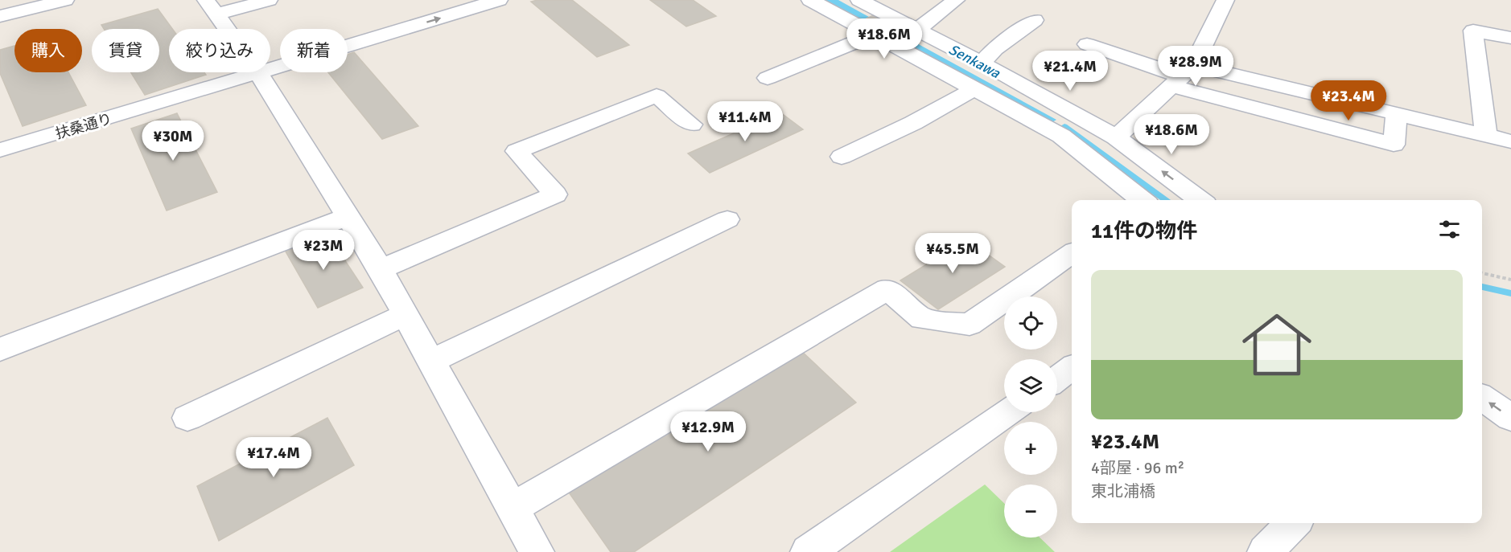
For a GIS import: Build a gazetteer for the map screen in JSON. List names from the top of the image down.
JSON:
{
  "streets": {
    "street": ["扶桑通り"]
  },
  "one_way": ["扶桑通り"],
  "water": ["Senkawa"],
  "page": {
    "price": [
      "¥18.6M",
      "¥28.9M",
      "¥21.4M",
      "¥23.4M",
      "¥11.4M",
      "¥18.6M",
      "¥30M",
      "¥23M",
      "¥45.5M",
      "¥12.9M",
      "¥17.4M"
    ],
    "chip": [
      "購入",
      "賃貸",
      "絞り込み",
      "新着"
    ],
    "heading": "11件の物件",
    "list": [
      {
        "name": "¥23.4M",
        "note": "4部屋 · 96 m² · 東北浦橋"
      }
    ],
    "map_buttons": ["+", "−"]
  }
}
